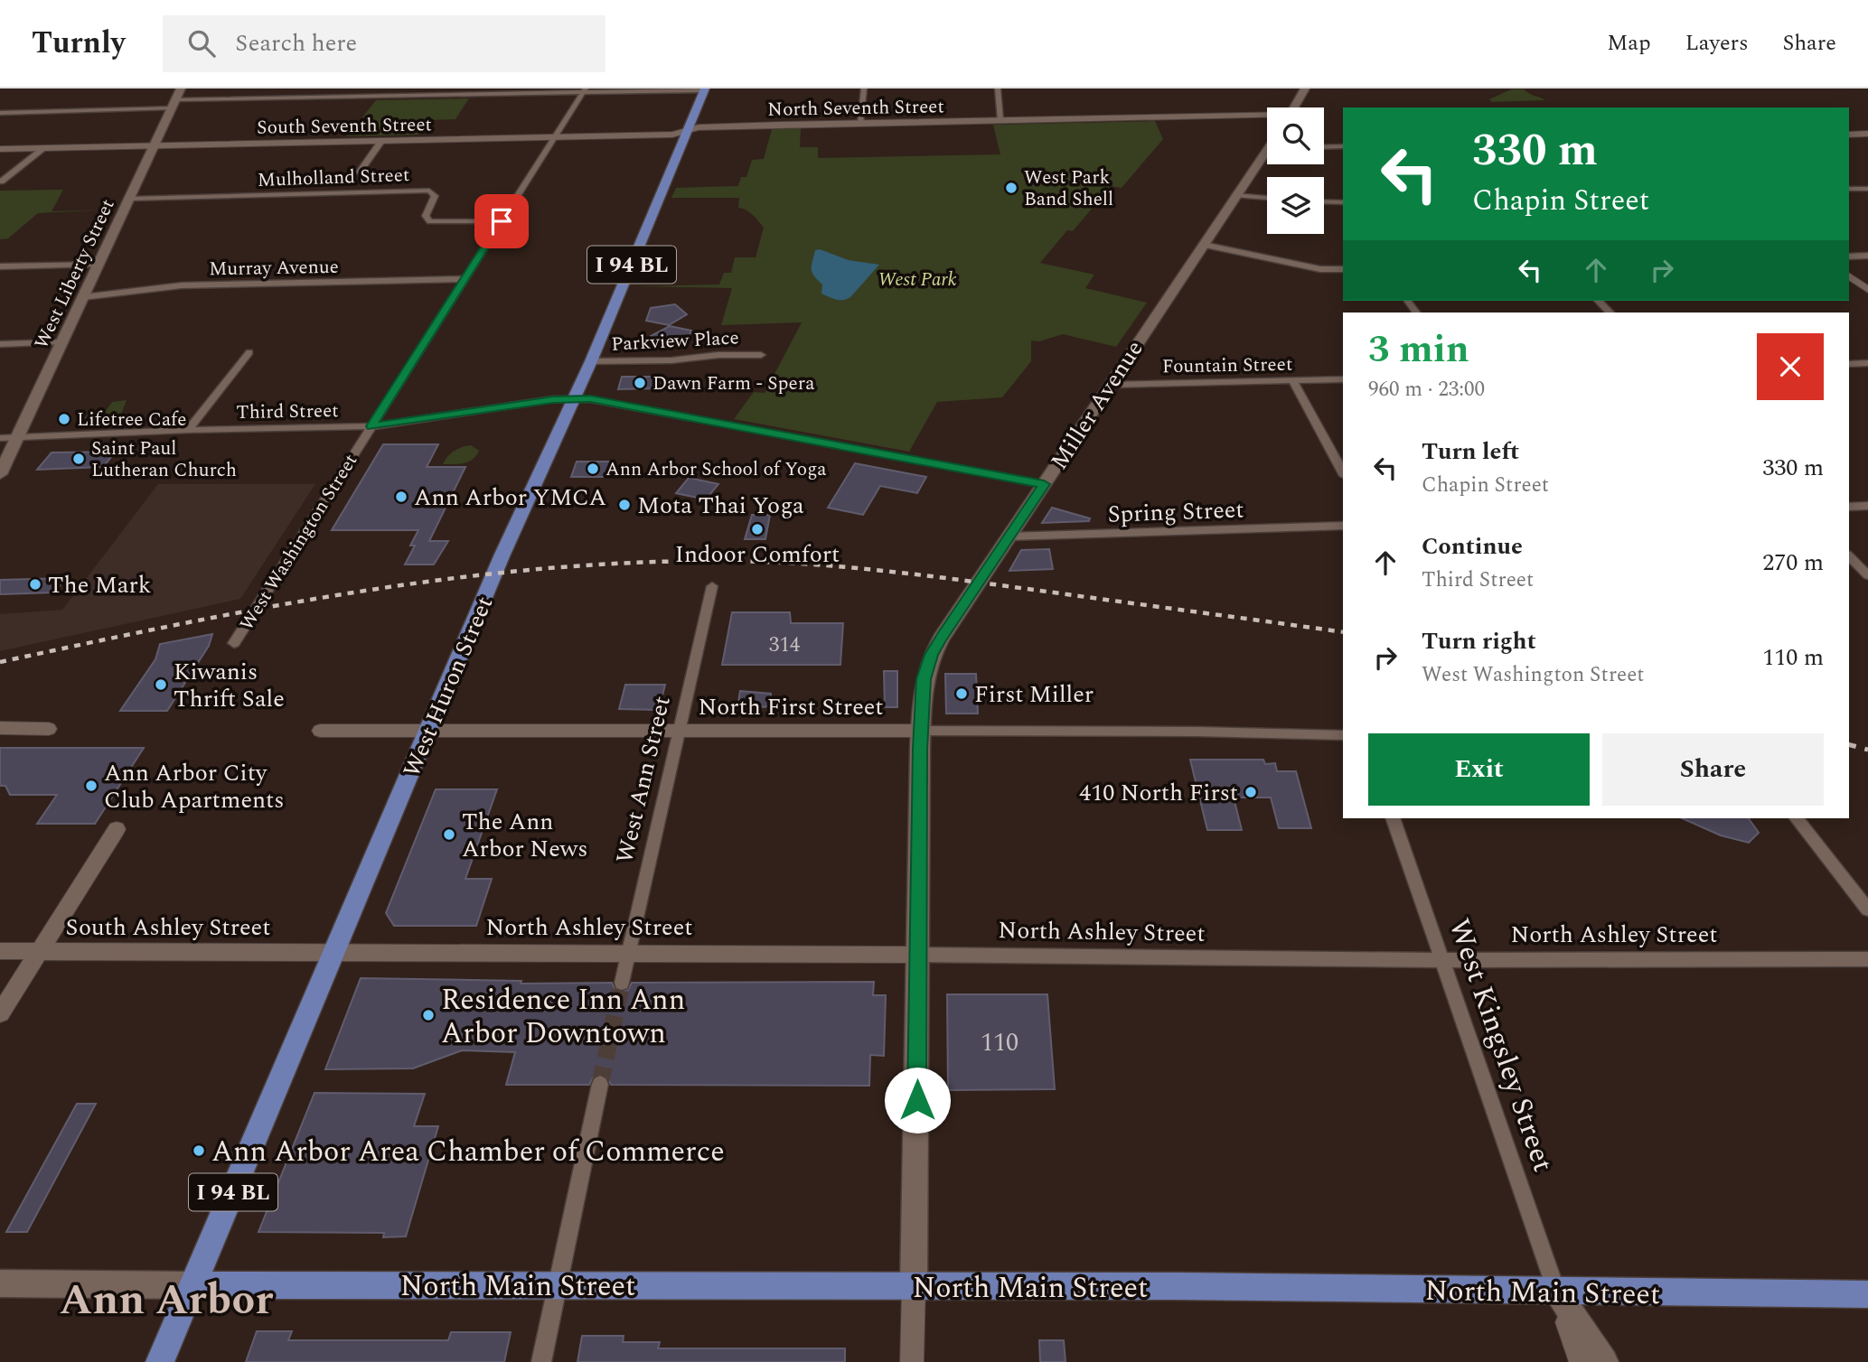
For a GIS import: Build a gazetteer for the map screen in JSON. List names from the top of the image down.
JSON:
{
  "streets": {
    "main road": [
      "I 94 BL",
      "West Liberty Street",
      "Miller Avenue",
      "West Huron Street",
      "North Main Street"
    ],
    "street": [
      "North Seventh Street",
      "South Seventh Street",
      "Mulholland Street",
      "Murray Avenue",
      "Parkview Place",
      "Fountain Street",
      "Third Street",
      "Spring Street",
      "West Washington Street",
      "North First Street",
      "West Ann Street",
      "South Ashley Street",
      "North Ashley Street",
      "West Kingsley Street"
    ]
  },
  "crossings": [
    ["North Seventh Street", "South Seventh Street"],
    ["North Seventh Street", "West Huron Street"],
    ["South Seventh Street", "West Liberty Street"],
    ["South Seventh Street", "West Washington Street"],
    ["South Seventh Street", "West Huron Street"],
    ["Mulholland Street", "West Liberty Street"],
    ["Mulholland Street", "West Washington Street"],
    ["I 94 BL", "West Huron Street"],
    ["I 94 BL", "North Main Street"],
    ["Murray Avenue", "West Liberty Street"],
    ["Murray Avenue", "West Washington Street"],
    ["West Liberty Street", "Third Street"],
    ["Parkview Place", "West Huron Street"],
    ["Fountain Street", "Miller Avenue"],
    ["Miller Avenue", "Third Street"],
    ["Miller Avenue", "Spring Street"],
    ["Miller Avenue", "North First Street"],
    ["Miller Avenue", "North Ashley Street"],
    ["Miller Avenue", "North Main Street"],
    ["Third Street", "West Washington Street"],
    ["Third Street", "West Huron Street"],
    ["West Huron Street", "North First Street"],
    ["West Huron Street", "South Ashley Street"],
    ["West Huron Street", "North Ashley Street"],
    ["West Huron Street", "North Main Street"],
    ["North First Street", "West Ann Street"],
    ["West Ann Street", "North Ashley Street"],
    ["South Ashley Street", "North Ashley Street"],
    ["North Ashley Street", "West Kingsley Street"],
    ["West Kingsley Street", "North Main Street"]
  ],
  "districts": ["Ann Arbor"],
  "parks": ["West Park"],
  "places": [
    "West Park Band Shell",
    "Dawn Farm - Spera",
    "Lifetree Cafe",
    "Saint Paul Lutheran Church",
    "Ann Arbor School of Yoga",
    "Ann Arbor YMCA",
    "Mota Thai Yoga",
    "Indoor Comfort",
    "The Mark",
    "Kiwanis Thrift Sale",
    "First Miller",
    "Ann Arbor City Club Apartments",
    "410 North First",
    "The Ann Arbor News",
    "Residence Inn Ann Arbor Downtown",
    "Ann Arbor Area Chamber of Commerce"
  ],
  "house_numbers": ["314", "110"],
  "page": {
    "header": "Turnly",
    "search": "Search here",
    "nav": ["Map", "Layers", "Share"],
    "turn": ["330 m", "Chapin Street"],
    "heading": ["3 min", "960 m · 23:00"],
    "list": [
      {
        "name": "Turn left",
        "note": "Chapin Street",
        "value": "330 m"
      },
      {
        "name": "Continue",
        "note": "Third Street",
        "value": "270 m"
      },
      {
        "name": "Turn right",
        "note": "West Washington Street",
        "value": "110 m"
      }
    ],
    "buttons": ["Exit", "Share"]
  }
}
